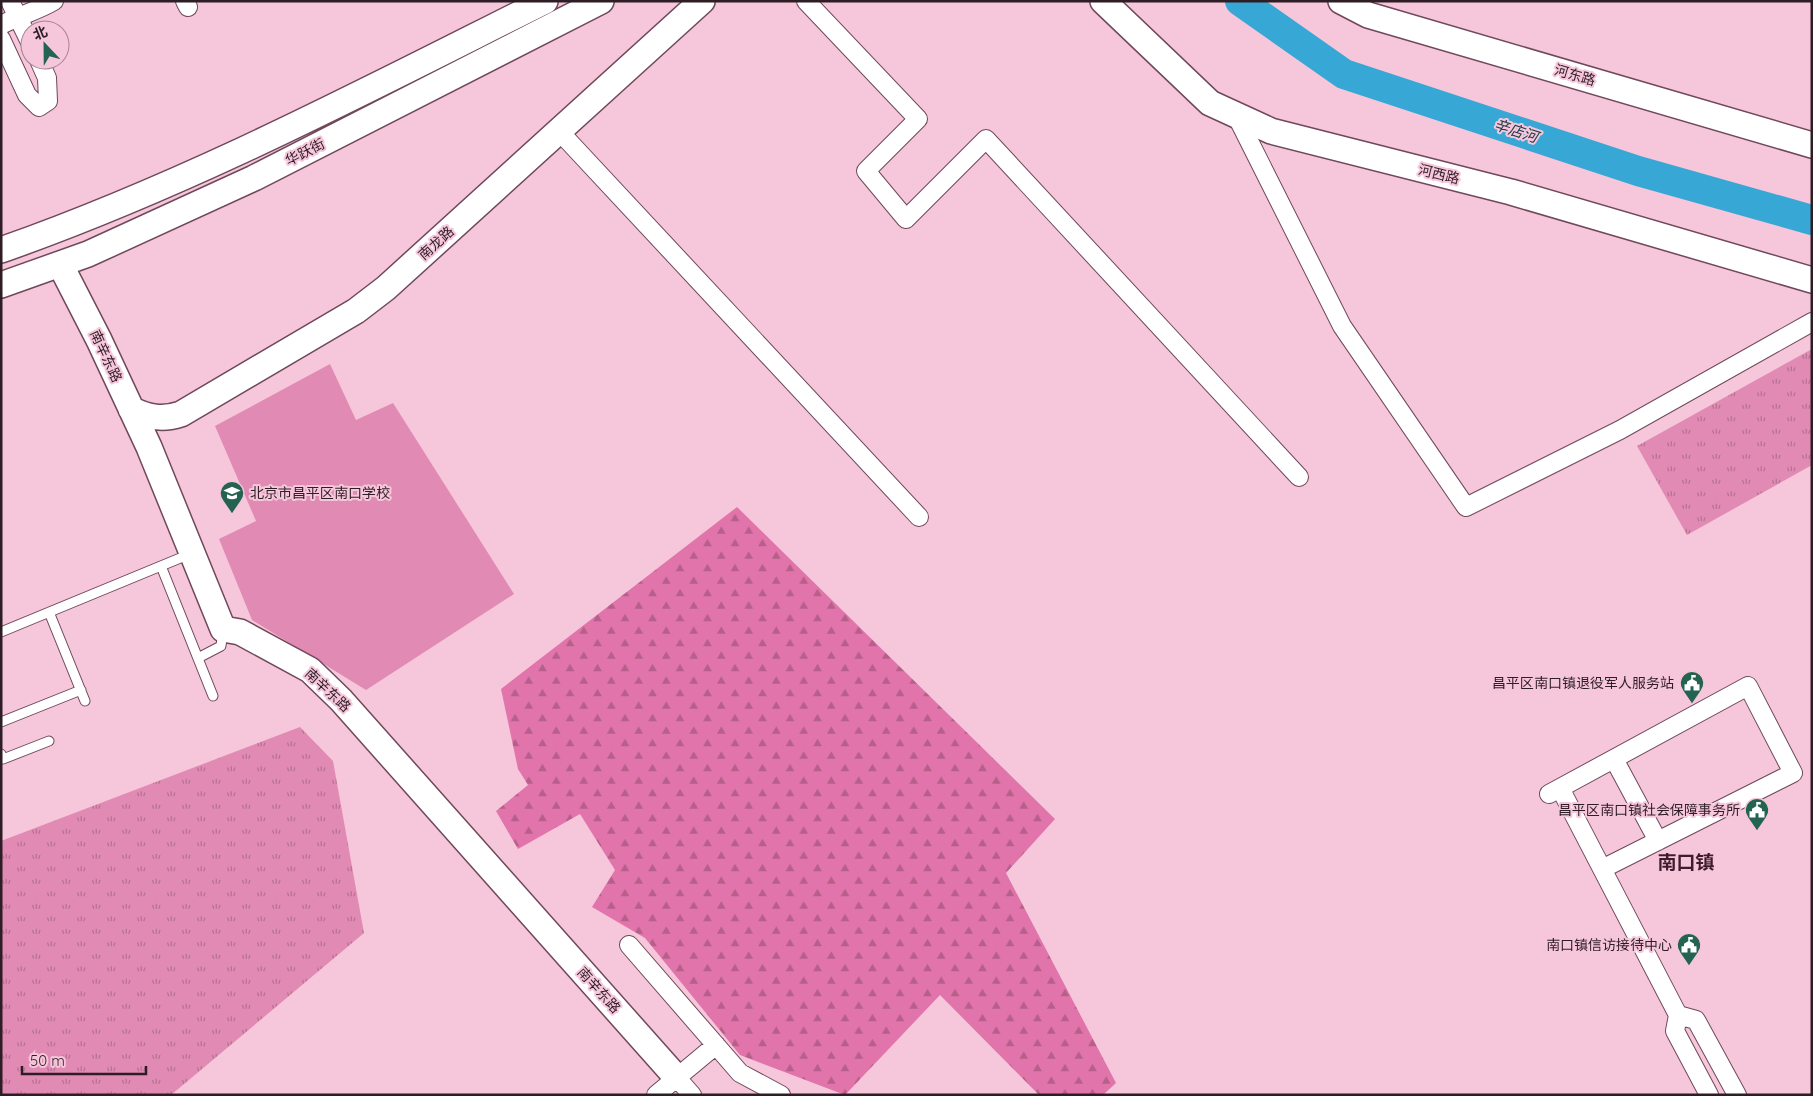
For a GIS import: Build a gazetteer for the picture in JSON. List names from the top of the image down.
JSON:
{
  "streets": {
    "street": [
      "河东路",
      "华跃街",
      "河西路",
      "南龙路",
      "南辛东路"
    ]
  },
  "crossings": [
    ["华跃街", "南辛东路"],
    ["南龙路", "南辛东路"]
  ],
  "districts": ["南口镇"],
  "water": ["辛店河"],
  "places": {
    "school or university": ["北京市昌平区南口学校"],
    "public building": ["昌平区南口镇退役军人服务站", "昌平区南口镇社会保障事务所", "南口镇信访接待中心"]
  },
  "scale_bar": "50 m",
  "north": "top"
}
